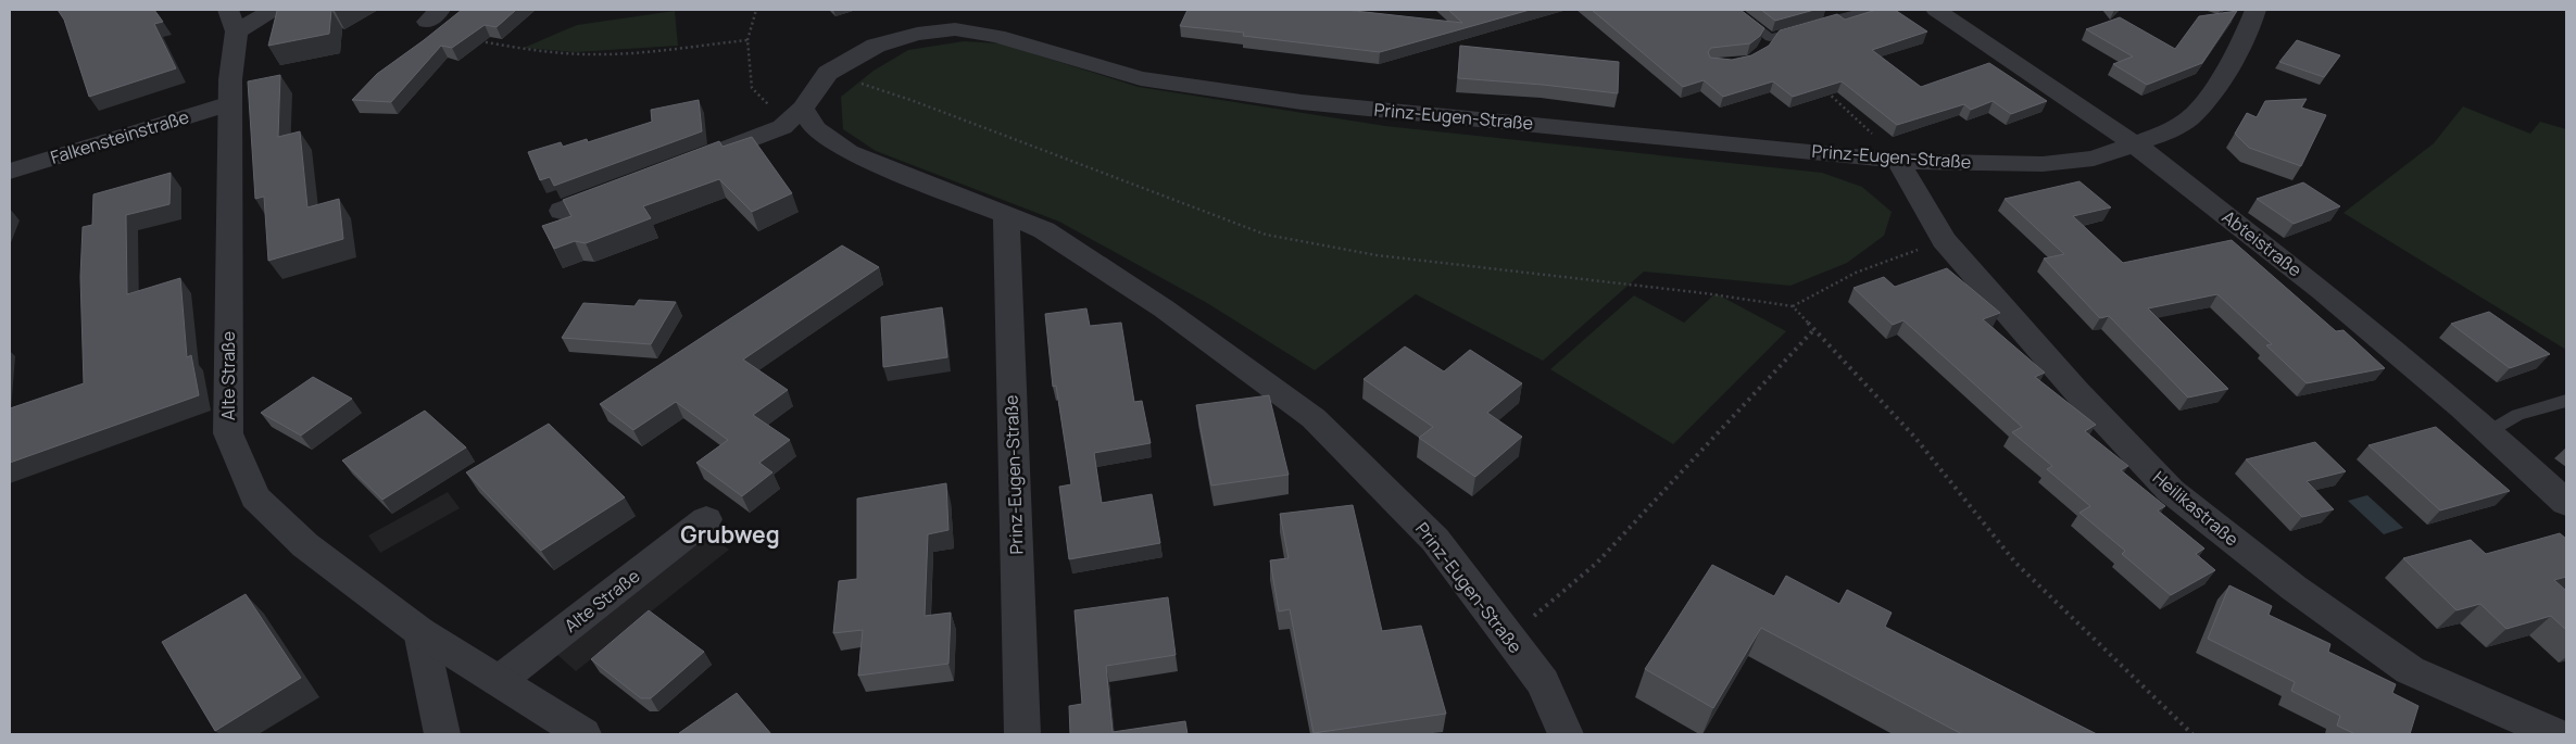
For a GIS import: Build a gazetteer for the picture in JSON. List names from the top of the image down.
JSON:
{
  "streets": {
    "street": [
      "Prinz-Eugen-Straße",
      "Falkensteinstraße",
      "Abteistraße",
      "Alte Straße",
      "Heilikastraße"
    ]
  },
  "crossings": [
    ["Prinz-Eugen-Straße", "Abteistraße"],
    ["Prinz-Eugen-Straße", "Heilikastraße"],
    ["Falkensteinstraße", "Alte Straße"]
  ],
  "districts": ["Grubweg"]
}
